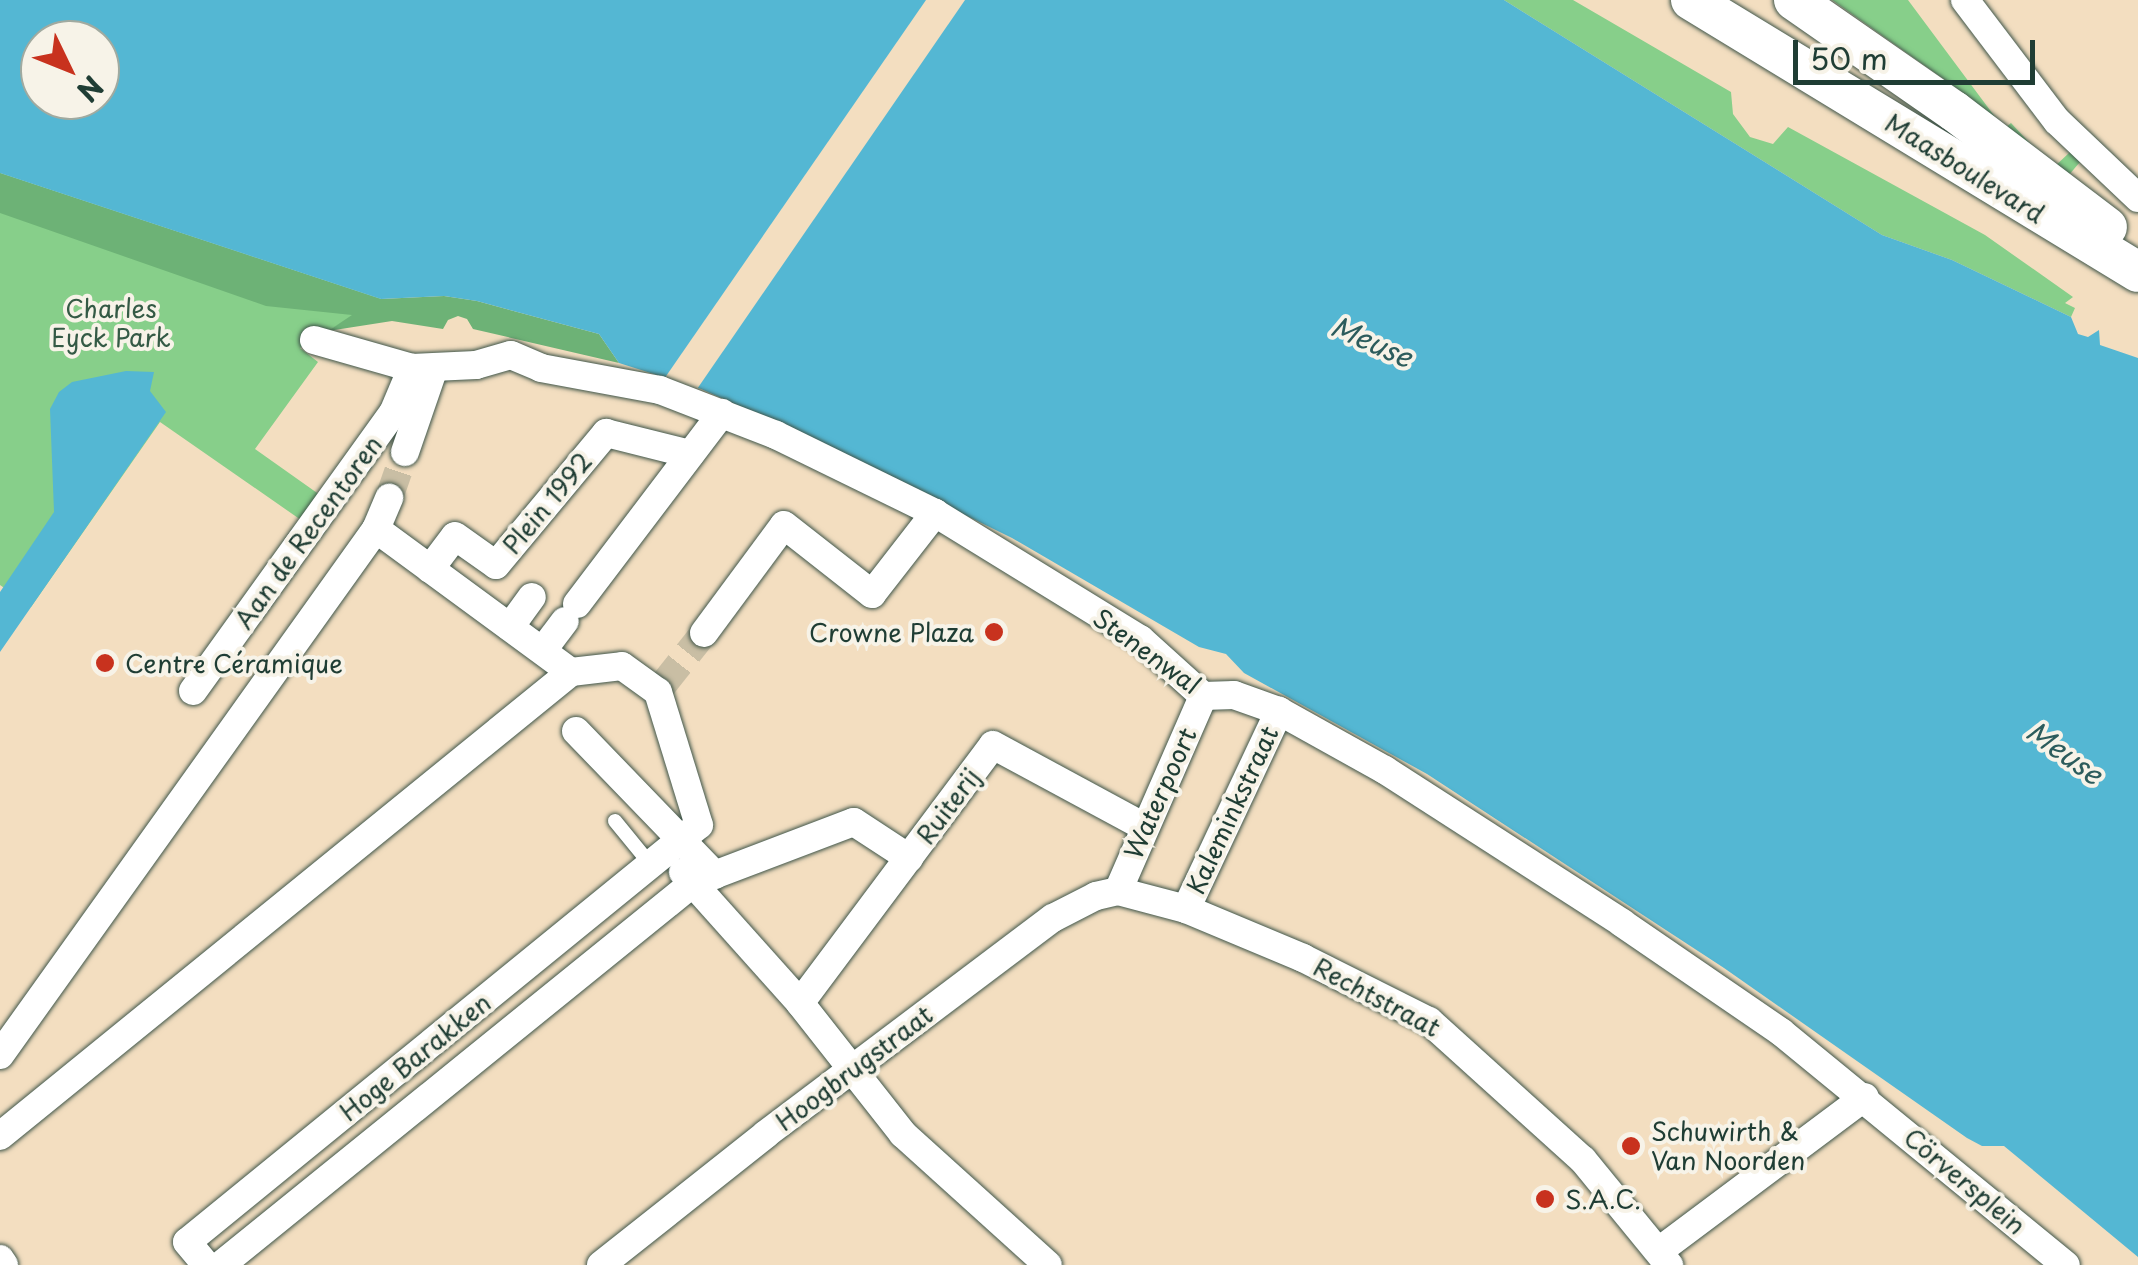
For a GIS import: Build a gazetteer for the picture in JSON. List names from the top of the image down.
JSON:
{
  "streets": {
    "main road": ["Maasboulevard"],
    "street": [
      "Plein 1992",
      "Aan de Recentoren",
      "Stenenwal",
      "Waterpoort",
      "Ruiterij",
      "Kaleminkstraat",
      "Rechtstraat",
      "Hoge Barakken",
      "Hoogbrugstraat",
      "Cörversplein"
    ]
  },
  "crossings": [
    ["Aan de Recentoren", "Stenenwal"],
    ["Stenenwal", "Waterpoort"],
    ["Stenenwal", "Kaleminkstraat"],
    ["Stenenwal", "Cörversplein"],
    ["Waterpoort", "Ruiterij"],
    ["Waterpoort", "Rechtstraat"],
    ["Waterpoort", "Hoogbrugstraat"],
    ["Ruiterij", "Hoge Barakken"],
    ["Kaleminkstraat", "Rechtstraat"],
    ["Rechtstraat", "Hoogbrugstraat"]
  ],
  "water": ["Meuse"],
  "parks": ["Charles Eyck Park"],
  "places": [
    "Crowne Plaza",
    "Centre Céramique",
    "Schuwirth & Van Noorden",
    "S.A.C."
  ],
  "scale_bar": "50 m",
  "north": "bottom right"
}
